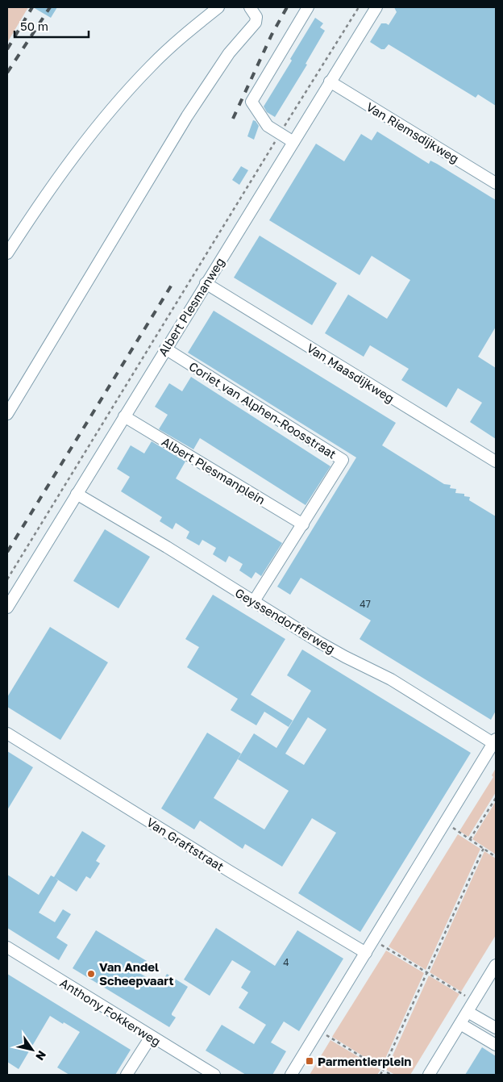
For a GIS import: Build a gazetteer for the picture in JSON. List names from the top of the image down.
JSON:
{
  "streets": {
    "street": [
      "Van Riemsdijkweg",
      "Albert Plesmanweg",
      "Van Maasdijkweg",
      "Coriet van Alphen-Roosstraat",
      "Albert Plesmanplein",
      "Geyssendorfferweg",
      "Van Graftstraat",
      "Anthony Fokkerweg"
    ]
  },
  "crossings": [
    ["Van Riemsdijkweg", "Albert Plesmanweg"],
    ["Albert Plesmanweg", "Van Maasdijkweg"],
    ["Albert Plesmanweg", "Coriet van Alphen-Roosstraat"],
    ["Albert Plesmanweg", "Albert Plesmanplein"],
    ["Albert Plesmanweg", "Geyssendorfferweg"],
    ["Coriet van Alphen-Roosstraat", "Albert Plesmanplein"],
    ["Coriet van Alphen-Roosstraat", "Geyssendorfferweg"]
  ],
  "places": {
    "other": ["Van Andel Scheepvaart"],
    "transit": ["Parmentierplein"]
  },
  "house_numbers": ["47", "4"],
  "scale_bar": "50 m",
  "north": "bottom right"
}
